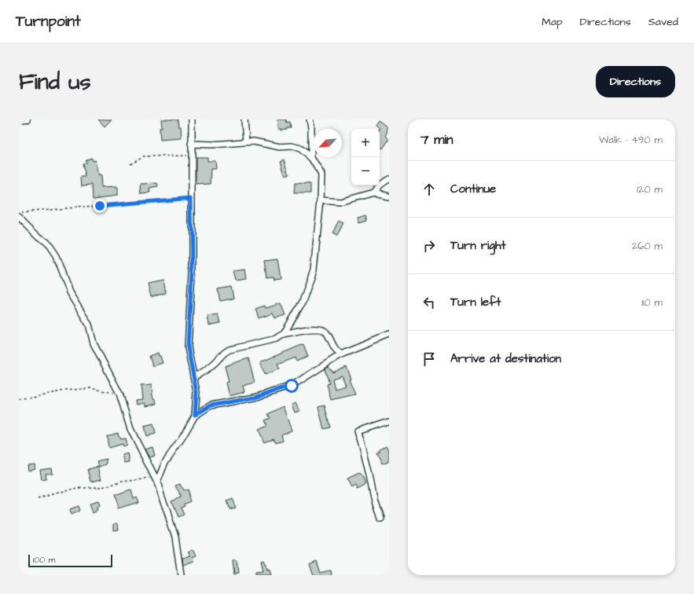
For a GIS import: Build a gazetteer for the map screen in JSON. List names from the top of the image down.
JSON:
{
  "scale_bar": "100 m",
  "north": "bottom left",
  "page": {
    "header": "Turnpoint",
    "nav": ["Map", "Directions", "Saved"],
    "buttons": "Directions",
    "title": "Find us",
    "heading": ["7 min", "Walk · 490 m"],
    "map_buttons": ["+", "−"],
    "list": [
      ["Continue", "120 m"],
      ["Turn right", "260 m"],
      ["Turn left", "110 m"],
      "Arrive at destination"
    ],
    "scale": "100 m"
  }
}
